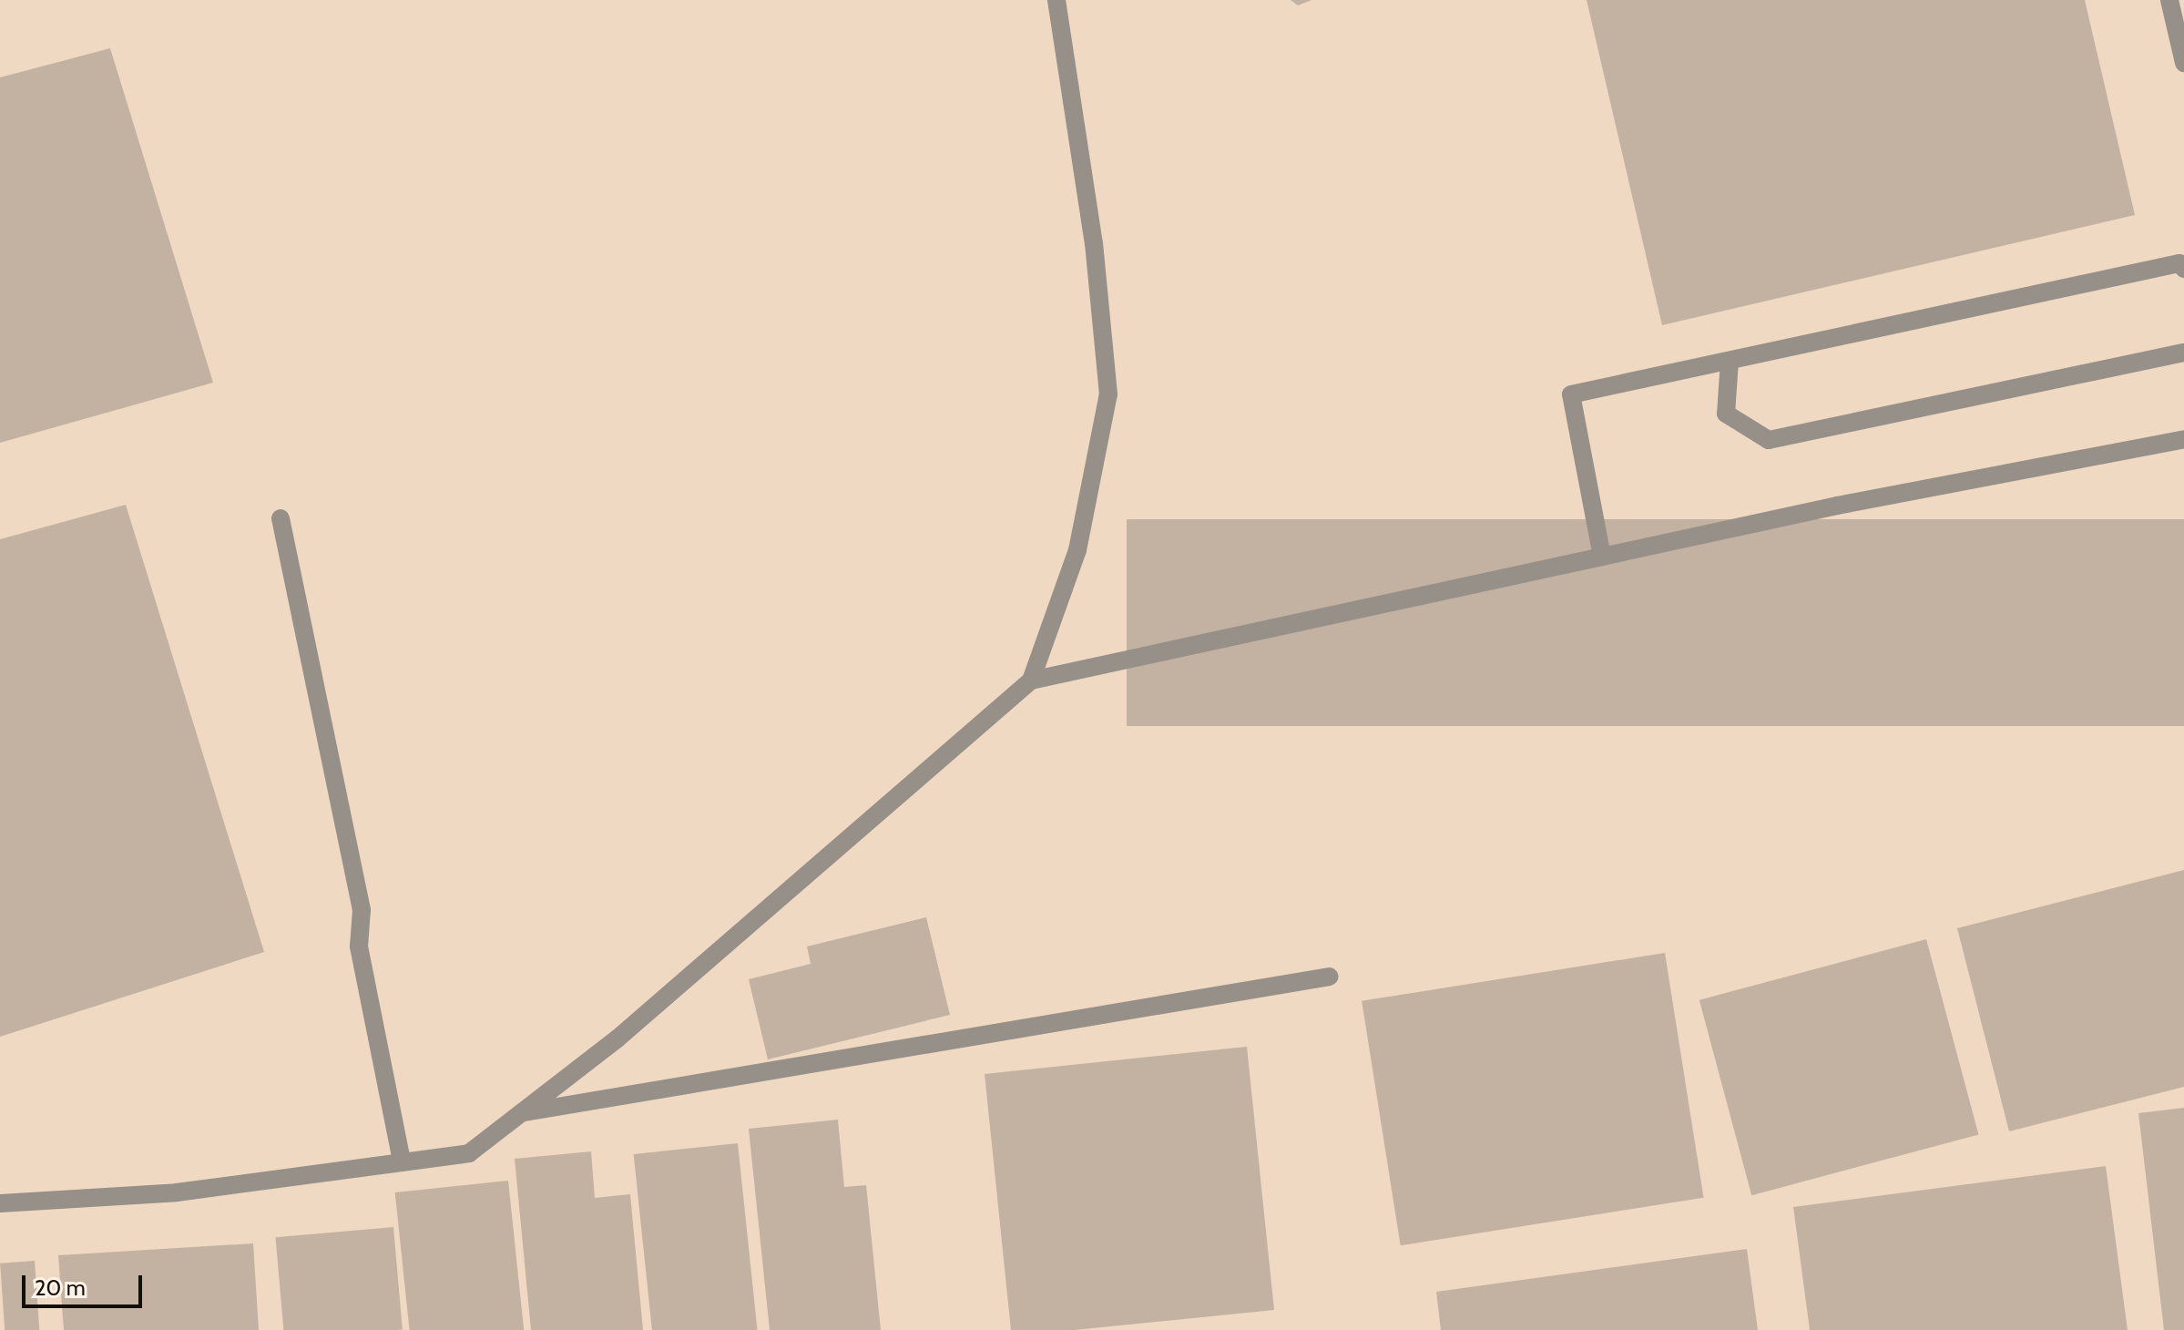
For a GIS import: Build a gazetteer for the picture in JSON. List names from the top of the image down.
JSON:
{
  "scale_bar": "20 m"
}
